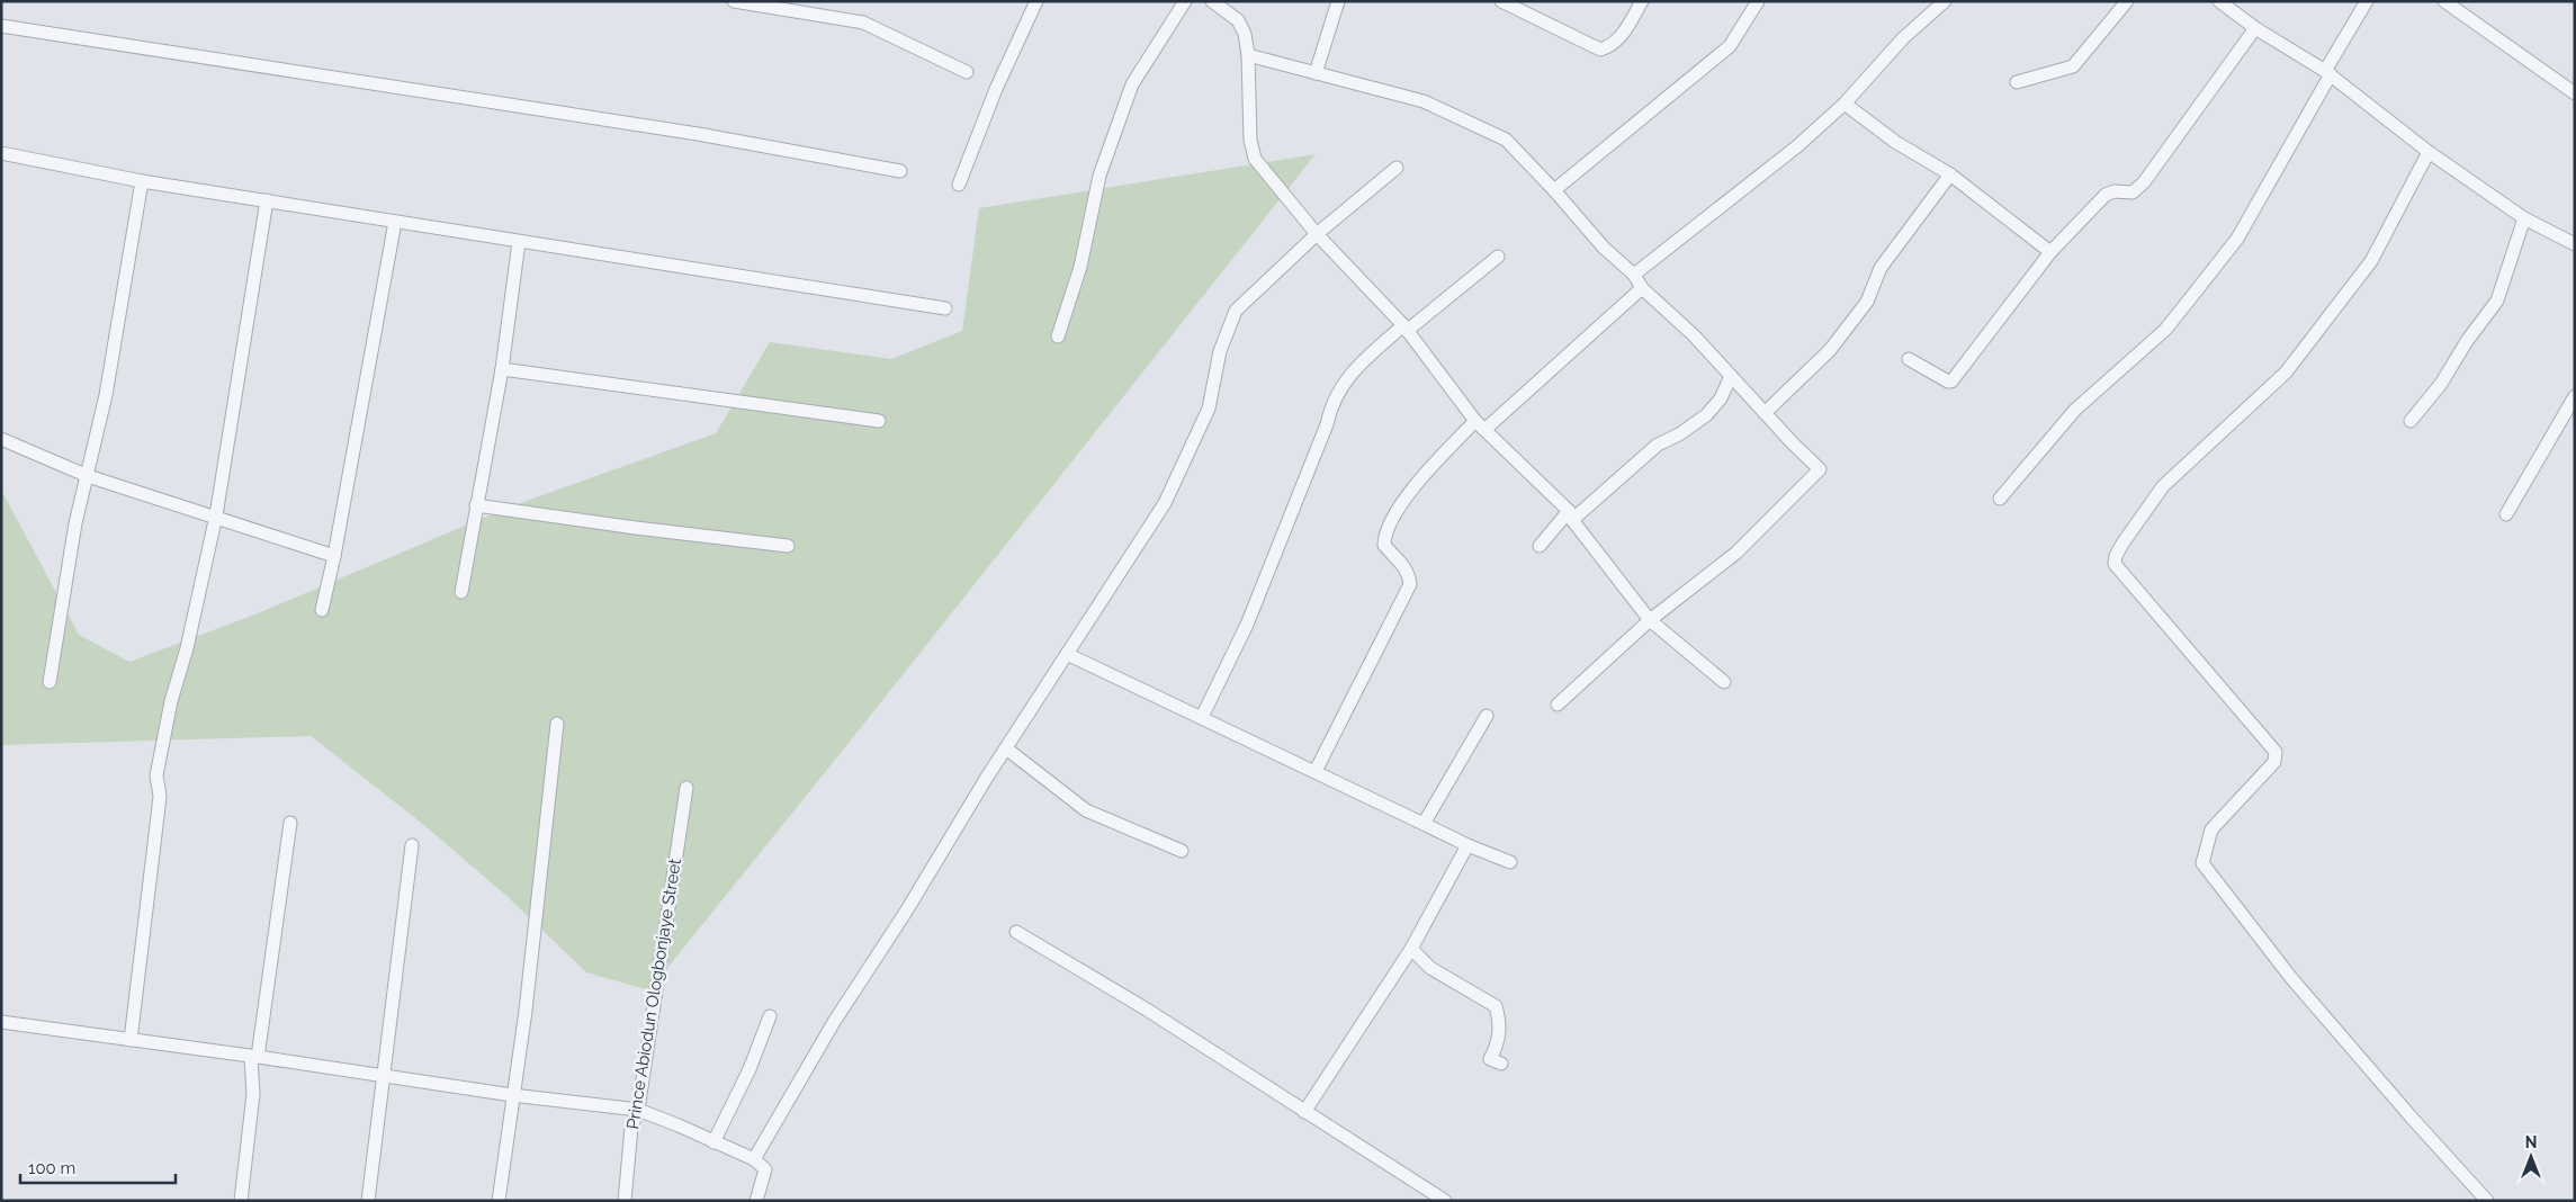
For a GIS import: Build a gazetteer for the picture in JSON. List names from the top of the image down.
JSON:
{
  "streets": {
    "street": ["Prince Abiodun Ologbonjaye Street"]
  },
  "scale_bar": "100 m",
  "north": "top"
}
